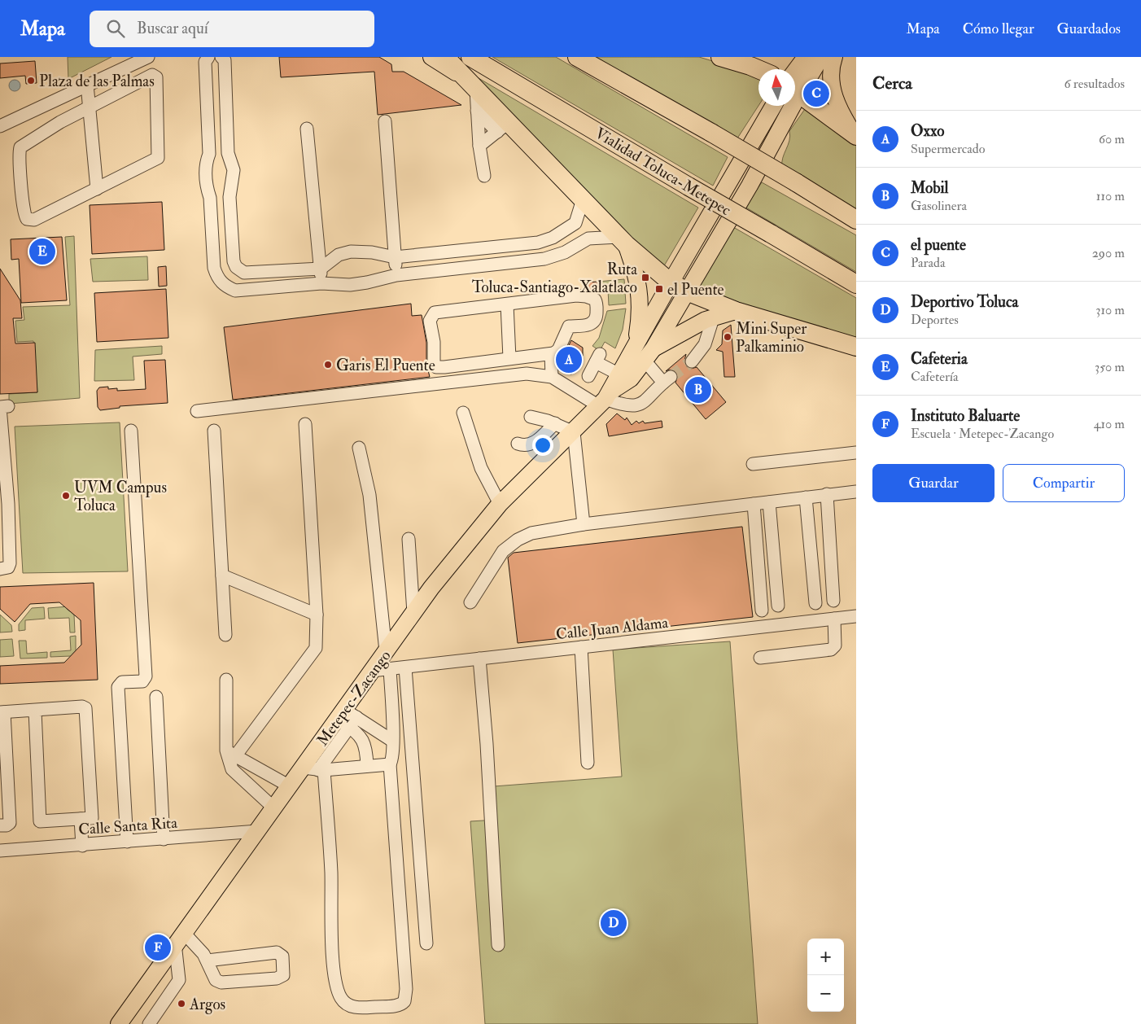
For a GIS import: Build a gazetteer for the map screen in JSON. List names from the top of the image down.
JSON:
{
  "streets": {
    "highway": ["Vialidad Toluca-Metepec"],
    "main road": ["Metepec-Zacango"],
    "street": ["Calle Juan Aldama", "Calle Santa Rita"]
  },
  "crossings": [
    ["Calle Juan Aldama", "Metepec-Zacango"],
    ["Metepec-Zacango", "Calle Santa Rita"]
  ],
  "places": {
    "other": [
      "Plaza de las Palmas",
      "Mini Super Palkaminio",
      "Garis El Puente",
      "UVM Campus Toluca",
      "Argos"
    ],
    "transit": ["Ruta Toluca-Santiago-Xalatlaco", "el Puente"]
  },
  "north": "top",
  "page": {
    "header": "Mapa",
    "search": "Buscar aquí",
    "nav": ["Mapa", "Cómo llegar", "Guardados"],
    "heading": ["Cerca", "6 resultados"],
    "pins": [
      "C",
      "E",
      "A",
      "B",
      "D",
      "F"
    ],
    "list": [
      {
        "mark": "A",
        "name": "Oxxo",
        "note": "Supermercado",
        "value": "60 m"
      },
      {
        "mark": "B",
        "name": "Mobil",
        "note": "Gasolinera",
        "value": "110 m"
      },
      {
        "mark": "C",
        "name": "el puente",
        "note": "Parada",
        "value": "290 m"
      },
      {
        "mark": "D",
        "name": "Deportivo Toluca",
        "note": "Deportes",
        "value": "310 m"
      },
      {
        "mark": "E",
        "name": "Cafeteria",
        "note": "Cafetería",
        "value": "350 m"
      },
      {
        "mark": "F",
        "name": "Instituto Baluarte",
        "note": "Escuela · Metepec-Zacango",
        "value": "410 m"
      }
    ],
    "buttons": ["Guardar", "Compartir"],
    "map_buttons": ["+", "−"]
  }
}
